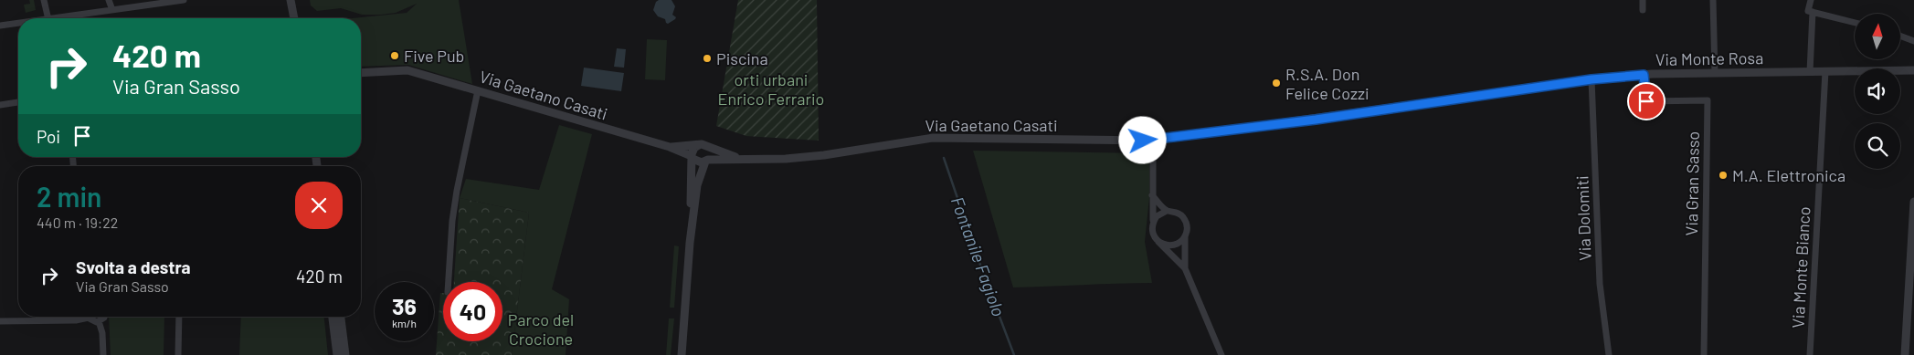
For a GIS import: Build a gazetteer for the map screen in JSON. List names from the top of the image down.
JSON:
{
  "streets": {
    "street": [
      "Via Monte Rosa",
      "Via Gaetano Casati",
      "Via Gran Sasso",
      "Via Dolomiti",
      "Via Monte Bianco"
    ]
  },
  "crossings": [
    ["Via Monte Rosa", "Via Gaetano Casati"],
    ["Via Monte Rosa", "Via Gran Sasso"],
    ["Via Monte Rosa", "Via Dolomiti"],
    ["Via Monte Rosa", "Via Monte Bianco"]
  ],
  "water": ["Fontanile Fagiolo"],
  "parks": ["orti urbani Enrico Ferrario", "Parco del Crocione"],
  "places": [
    "Five Pub",
    "Piscina",
    "R.S.A. Don Felice Cozzi",
    "M.A. Elettronica"
  ],
  "north": "top",
  "page": {
    "turn": ["420 m", "Via Gran Sasso"],
    "then": "Poi",
    "heading": ["2 min", "440 m · 19:22"],
    "list": [
      {
        "name": "Svolta a destra",
        "note": "Via Gran Sasso",
        "value": "420 m"
      }
    ],
    "speed": "36 km/h",
    "limit": "40"
  }
}
